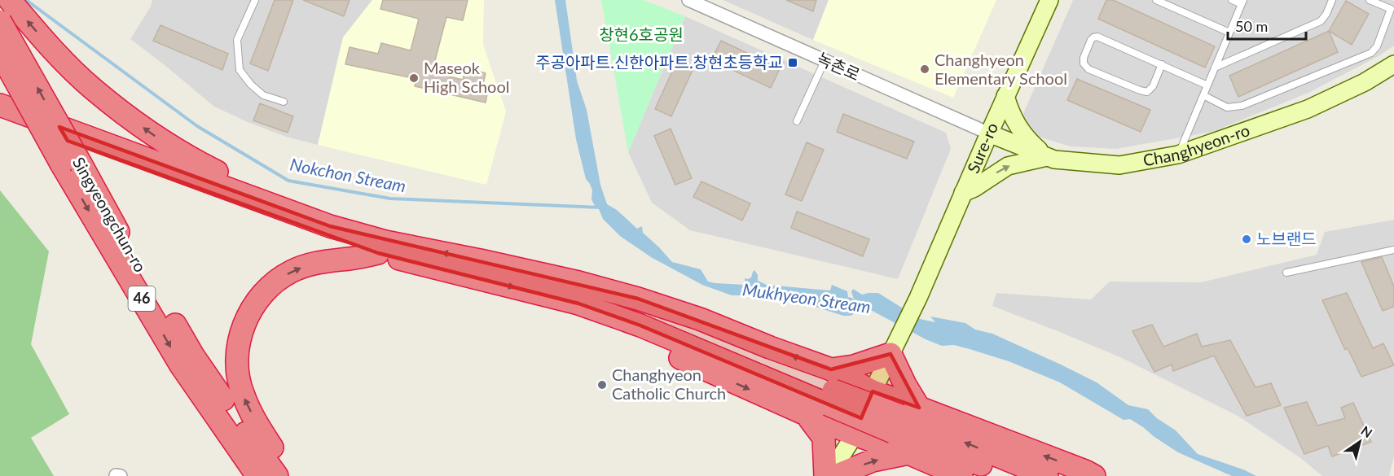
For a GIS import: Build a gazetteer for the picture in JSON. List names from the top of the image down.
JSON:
{
  "streets": {
    "highway": ["Singyeongchun-ro", "46"],
    "main road": ["Changhyeon-ro", "Sure-ro"],
    "street": ["녹촌로"]
  },
  "crossings": [
    ["녹촌로", "Changhyeon-ro"],
    ["녹촌로", "Sure-ro"],
    ["Changhyeon-ro", "Sure-ro"],
    ["Singyeongchun-ro", "46"]
  ],
  "water": ["Nokchon Stream", "Mukhyeon Stream"],
  "parks": ["창현6호공원"],
  "places": {
    "transit": ["주공아파트.신한아파트.창현초등학교"],
    "other": [
      "Changhyeon Elementary School",
      "Maseok High School",
      "노브랜드",
      "Changhyeon Catholic Church"
    ]
  },
  "scale_bar": "50 m",
  "north": "top right"
}
